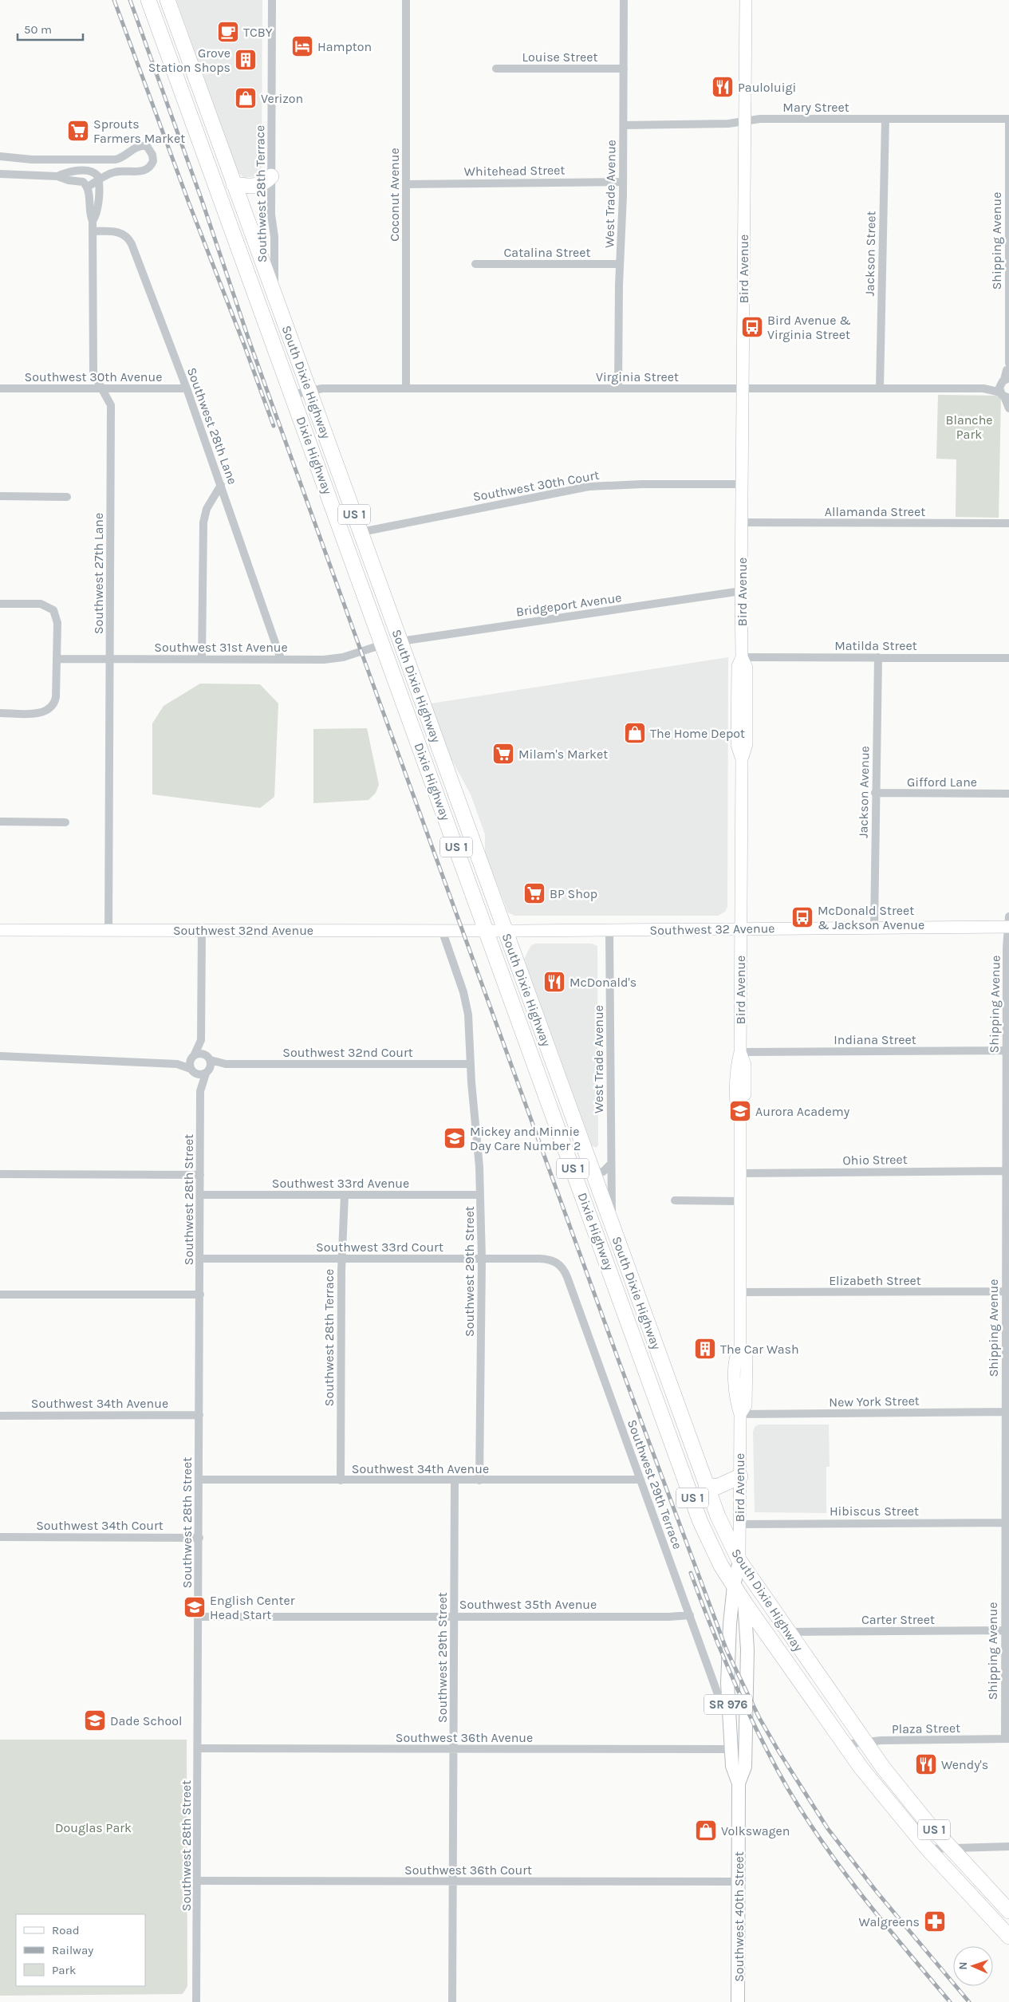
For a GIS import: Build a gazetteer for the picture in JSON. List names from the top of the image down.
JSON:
{
  "streets": {
    "highway": ["South Dixie Highway", "Dixie Highway", "US 1"],
    "main road": ["SR 976", "Southwest 40th Street"],
    "street": [
      "Louise Street",
      "Mary Street",
      "Whitehead Street",
      "Southwest 28th Terrace",
      "West Trade Avenue",
      "Coconut Avenue",
      "Shipping Avenue",
      "Catalina Street",
      "Jackson Street",
      "Bird Avenue",
      "Southwest 30th Avenue",
      "Virginia Street",
      "Southwest 28th Lane",
      "Southwest 30th Court",
      "Allamanda Street",
      "Southwest 27th Lane",
      "Bridgeport Avenue",
      "Matilda Street",
      "Southwest 31st Avenue",
      "Gifford Lane",
      "Jackson Avenue",
      "Southwest 32 Avenue",
      "Southwest 32nd Avenue",
      "Indiana Street",
      "Southwest 32nd Court",
      "Ohio Street",
      "Southwest 33rd Avenue",
      "Southwest 28th Street",
      "Southwest 33rd Court",
      "Southwest 29th Street",
      "Elizabeth Street",
      "New York Street",
      "Southwest 34th Avenue",
      "Southwest 29th Terrace",
      "Hibiscus Street",
      "Southwest 34th Court",
      "Southwest 35th Avenue",
      "Carter Street",
      "Plaza Street",
      "Southwest 36th Avenue",
      "Southwest 36th Court"
    ]
  },
  "crossings": [
    ["Louise Street", "West Trade Avenue"],
    ["Mary Street", "West Trade Avenue"],
    ["Mary Street", "Shipping Avenue"],
    ["Mary Street", "Jackson Street"],
    ["Mary Street", "Bird Avenue"],
    ["Whitehead Street", "West Trade Avenue"],
    ["Whitehead Street", "Coconut Avenue"],
    ["Southwest 28th Terrace", "South Dixie Highway"],
    ["Southwest 28th Terrace", "Southwest 33rd Avenue"],
    ["Southwest 28th Terrace", "Southwest 33rd Court"],
    ["Southwest 28th Terrace", "Southwest 34th Avenue"],
    ["West Trade Avenue", "Catalina Street"],
    ["West Trade Avenue", "Virginia Street"],
    ["West Trade Avenue", "South Dixie Highway"],
    ["West Trade Avenue", "Southwest 32 Avenue"],
    ["Coconut Avenue", "Virginia Street"],
    ["Shipping Avenue", "Southwest 32 Avenue"],
    ["Shipping Avenue", "Indiana Street"],
    ["Shipping Avenue", "Ohio Street"],
    ["Shipping Avenue", "Elizabeth Street"],
    ["Shipping Avenue", "New York Street"],
    ["Shipping Avenue", "Hibiscus Street"],
    ["Shipping Avenue", "Carter Street"],
    ["Shipping Avenue", "Plaza Street"],
    ["Jackson Street", "Virginia Street"],
    ["Bird Avenue", "Virginia Street"],
    ["Bird Avenue", "South Dixie Highway"],
    ["Bird Avenue", "Southwest 30th Court"],
    ["Bird Avenue", "Allamanda Street"],
    ["Bird Avenue", "Bridgeport Avenue"],
    ["Bird Avenue", "Matilda Street"],
    ["Bird Avenue", "Southwest 32 Avenue"],
    ["Bird Avenue", "Indiana Street"],
    ["Bird Avenue", "Ohio Street"],
    ["Bird Avenue", "Elizabeth Street"],
    ["Bird Avenue", "New York Street"],
    ["Bird Avenue", "Hibiscus Street"],
    ["Bird Avenue", "Southwest 40th Street"],
    ["Southwest 30th Avenue", "Southwest 28th Lane"],
    ["Southwest 30th Avenue", "Southwest 27th Lane"],
    ["Virginia Street", "South Dixie Highway"],
    ["Virginia Street", "Dixie Highway"],
    ["South Dixie Highway", "Dixie Highway"],
    ["South Dixie Highway", "Southwest 30th Court"],
    ["South Dixie Highway", "Bridgeport Avenue"],
    ["South Dixie Highway", "Southwest 32 Avenue"],
    ["South Dixie Highway", "Carter Street"],
    ["South Dixie Highway", "Plaza Street"],
    ["South Dixie Highway", "Southwest 40th Street"],
    ["Southwest 28th Lane", "Southwest 27th Lane"],
    ["Southwest 28th Lane", "Southwest 31st Avenue"],
    ["Dixie Highway", "Southwest 31st Avenue"],
    ["Dixie Highway", "Southwest 32 Avenue"],
    ["Dixie Highway", "Southwest 32nd Avenue"],
    ["Dixie Highway", "Southwest 40th Street"],
    ["Southwest 27th Lane", "Southwest 31st Avenue"],
    ["Southwest 27th Lane", "Southwest 32nd Avenue"],
    ["Matilda Street", "Jackson Avenue"],
    ["Gifford Lane", "Jackson Avenue"],
    ["Jackson Avenue", "Southwest 32 Avenue"],
    ["Southwest 32 Avenue", "Southwest 32nd Avenue"],
    ["Southwest 32nd Avenue", "Southwest 28th Street"],
    ["Southwest 32nd Court", "Southwest 28th Street"],
    ["Southwest 32nd Court", "Southwest 29th Street"],
    ["Southwest 33rd Avenue", "Southwest 28th Street"],
    ["Southwest 33rd Avenue", "Southwest 29th Street"],
    ["Southwest 28th Street", "Southwest 33rd Court"],
    ["Southwest 28th Street", "Southwest 34th Avenue"],
    ["Southwest 28th Street", "Southwest 34th Court"],
    ["Southwest 28th Street", "Southwest 35th Avenue"],
    ["Southwest 28th Street", "Southwest 36th Avenue"],
    ["Southwest 28th Street", "Southwest 36th Court"],
    ["Southwest 33rd Court", "Southwest 29th Street"],
    ["Southwest 33rd Court", "Southwest 29th Terrace"],
    ["Southwest 29th Street", "Southwest 34th Avenue"],
    ["Southwest 29th Street", "Southwest 35th Avenue"],
    ["Southwest 29th Street", "Southwest 36th Avenue"],
    ["Southwest 29th Street", "Southwest 36th Court"],
    ["Southwest 34th Avenue", "Southwest 29th Terrace"],
    ["Southwest 29th Terrace", "Southwest 35th Avenue"],
    ["Southwest 29th Terrace", "Southwest 40th Street"],
    ["Southwest 36th Avenue", "Southwest 40th Street"],
    ["Southwest 36th Court", "Southwest 40th Street"]
  ],
  "parks": ["Blanche Park", "Douglas Park"],
  "places": {
    "cafe": ["TCBY"],
    "hotel": ["Hampton"],
    "building": ["Grove Station Shops", "The Car Wash"],
    "restaurant": ["Pauloluigi", "McDonald's", "Wendy's"],
    "shop": ["Verizon", "The Home Depot", "Volkswagen"],
    "supermarket": ["Sprouts Farmers Market", "Milam's Market", "BP Shop"],
    "bus stop": ["Bird Avenue & Virginia Street", "McDonald Street & Jackson Avenue"],
    "school or university": [
      "Aurora Academy",
      "Mickey and Minnie Day Care Number 2",
      "English Center Head Start",
      "Dade School"
    ],
    "pharmacy": ["Walgreens"]
  },
  "legend": ["Road", "Railway", "Park"],
  "scale_bar": "50 m",
  "north": "left"
}
